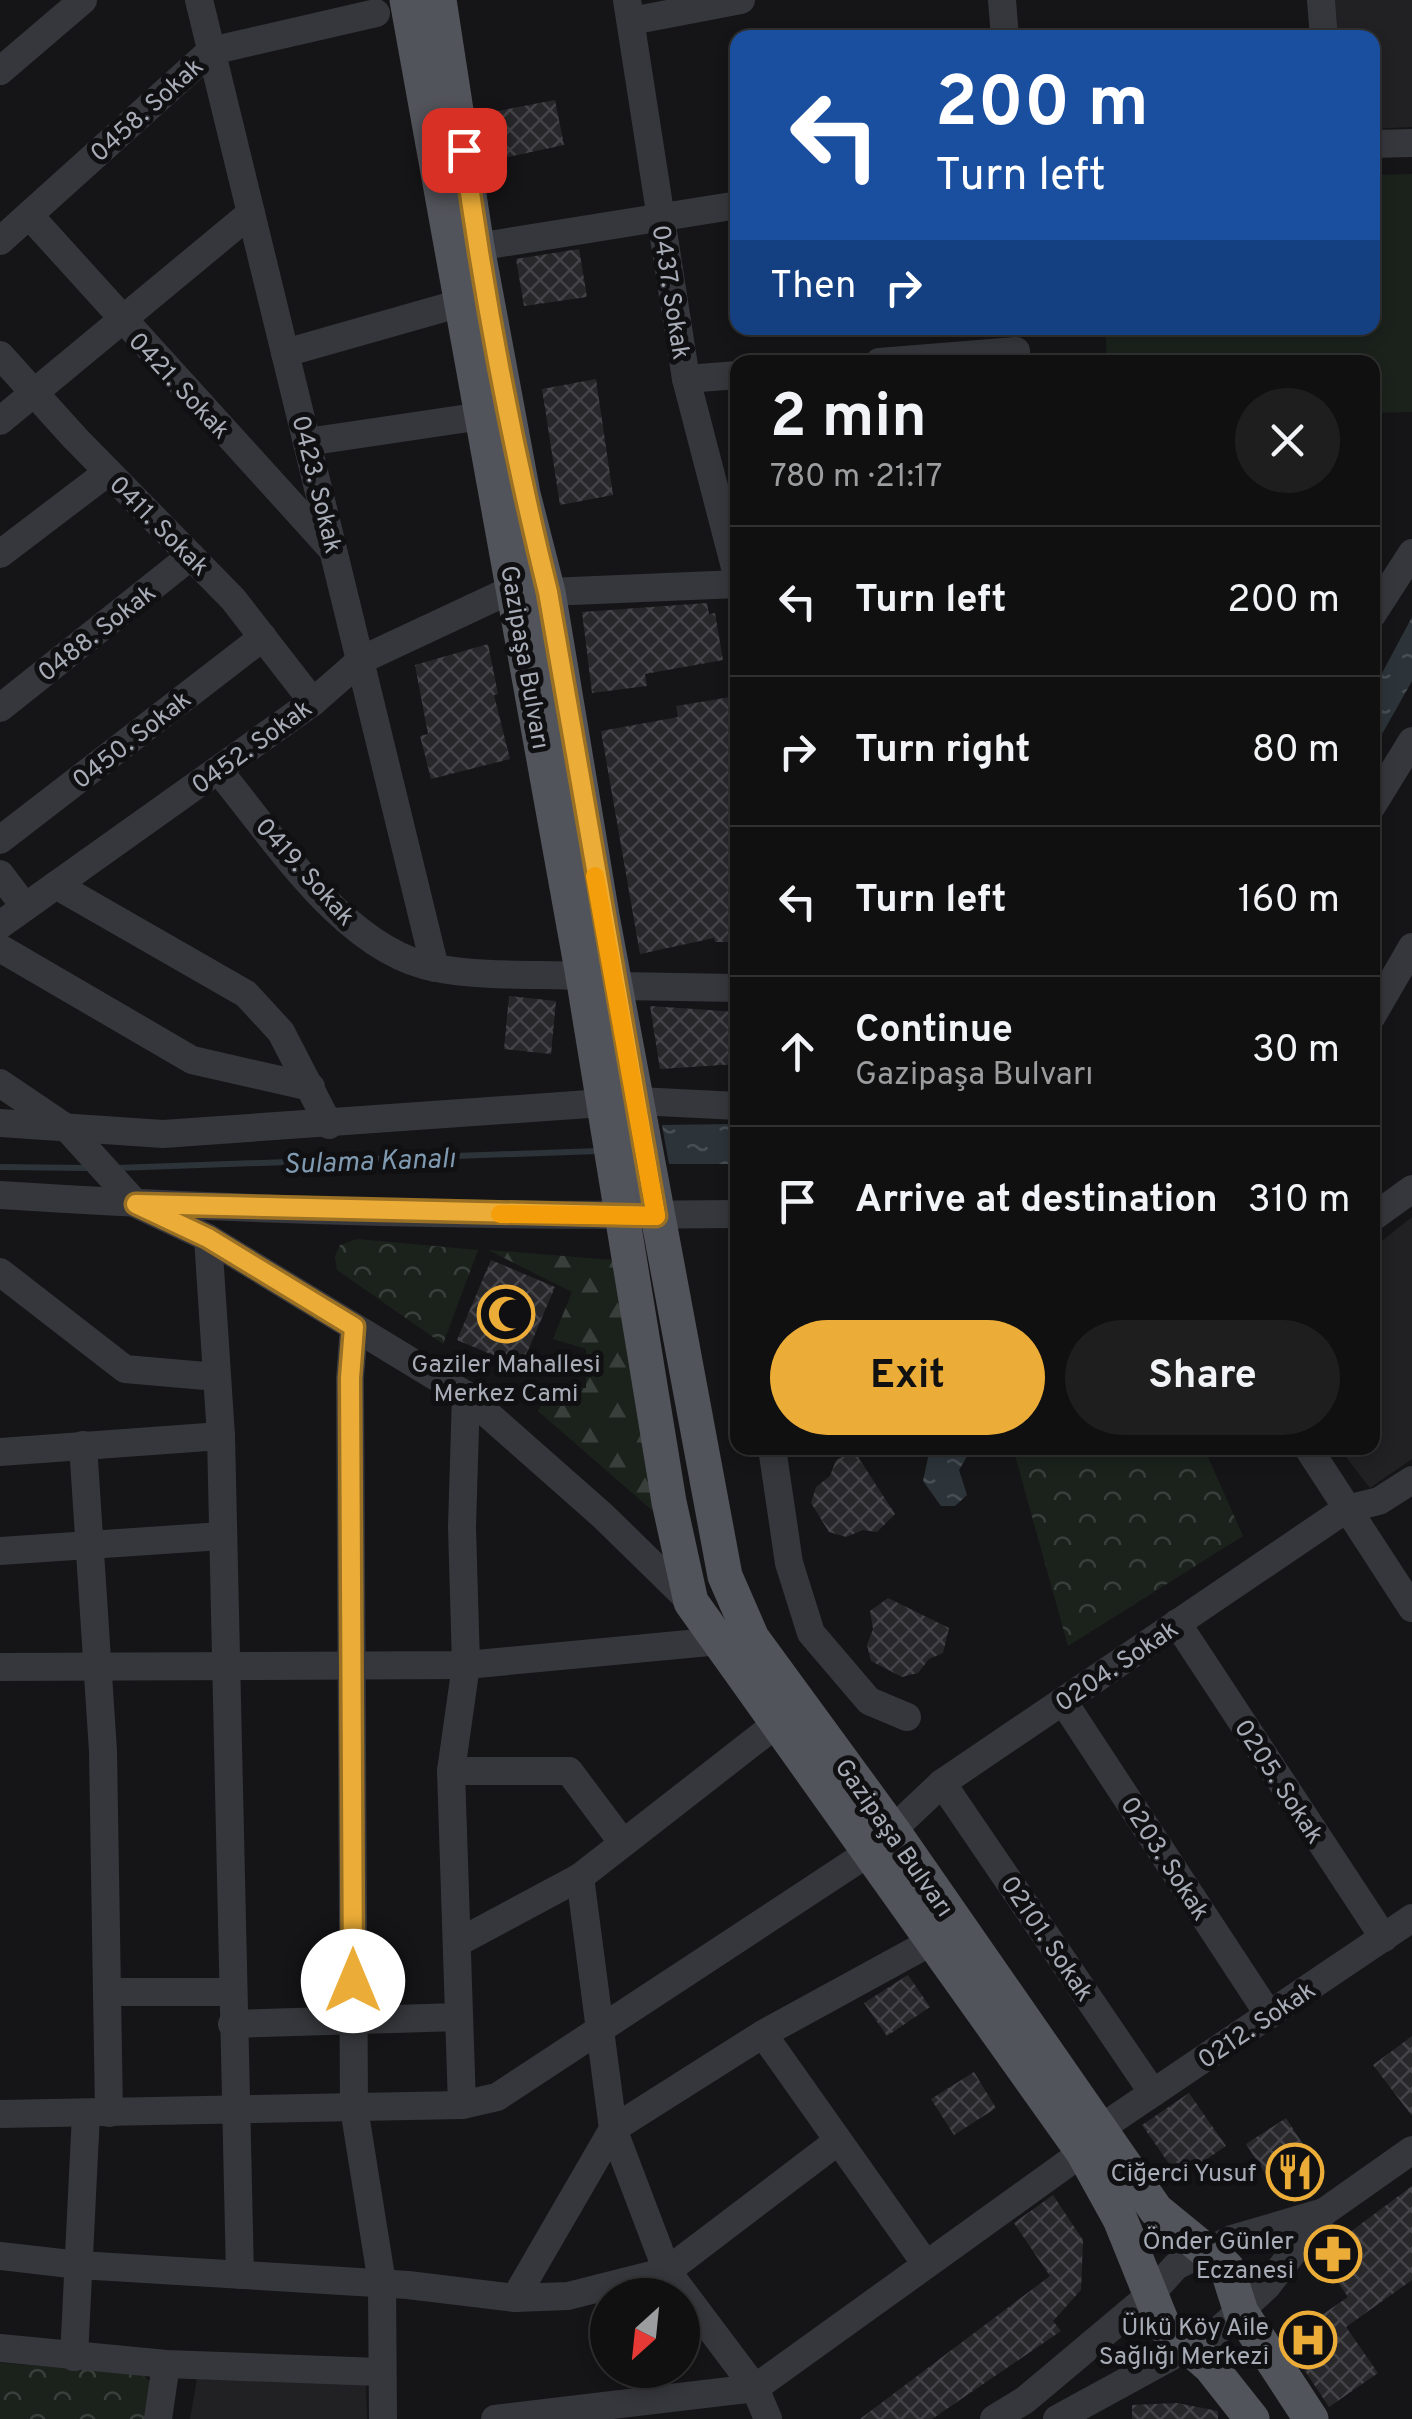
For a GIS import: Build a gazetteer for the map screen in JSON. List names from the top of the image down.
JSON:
{
  "streets": {
    "main road": ["Gazipaşa Bulvarı"],
    "street": [
      "0458. Sokak",
      "0437. Sokak",
      "0421. Sokak",
      "0423. Sokak",
      "0411. Sokak",
      "0488. Sokak",
      "0450. Sokak",
      "0452. Sokak",
      "0419. Sokak",
      "0204. Sokak",
      "0205. Sokak",
      "0203. Sokak",
      "02101. Sokak",
      "0212. Sokak"
    ]
  },
  "crossings": [
    ["0458. Sokak", "0421. Sokak"],
    ["0458. Sokak", "0423. Sokak"],
    ["0458. Sokak", "Gazipaşa Bulvarı"],
    ["0421. Sokak", "0423. Sokak"],
    ["0423. Sokak", "0452. Sokak"],
    ["0423. Sokak", "0419. Sokak"],
    ["0411. Sokak", "0488. Sokak"],
    ["0411. Sokak", "0450. Sokak"],
    ["0411. Sokak", "0452. Sokak"],
    ["Gazipaşa Bulvarı", "0452. Sokak"],
    ["Gazipaşa Bulvarı", "0419. Sokak"],
    ["Gazipaşa Bulvarı", "0204. Sokak"],
    ["Gazipaşa Bulvarı", "0212. Sokak"],
    ["0452. Sokak", "0419. Sokak"],
    ["0204. Sokak", "0205. Sokak"],
    ["0204. Sokak", "0203. Sokak"],
    ["0204. Sokak", "02101. Sokak"],
    ["0205. Sokak", "0212. Sokak"],
    ["0203. Sokak", "0212. Sokak"],
    ["02101. Sokak", "0212. Sokak"]
  ],
  "water": ["Sulama Kanalı"],
  "places": {
    "mosque": ["Gaziler Mahallesi Merkez Cami"],
    "restaurant": ["Ciğerci Yusuf"],
    "pharmacy": ["Önder Günler Eczanesi"],
    "hospital": ["Ülkü Köy Aile Sağlığı Merkezi"]
  },
  "north": "bottom left",
  "page": {
    "turn": ["200 m", "Turn left"],
    "then": "Then",
    "heading": ["2 min", "780 m · 21:17"],
    "list": [
      {
        "name": "Turn left",
        "value": "200 m"
      },
      {
        "name": "Turn right",
        "value": "80 m"
      },
      {
        "name": "Turn left",
        "value": "160 m"
      },
      {
        "name": "Continue",
        "note": "Gazipaşa Bulvarı",
        "value": "30 m"
      },
      {
        "name": "Arrive at destination",
        "value": "310 m"
      }
    ],
    "buttons": ["Exit", "Share"]
  }
}
